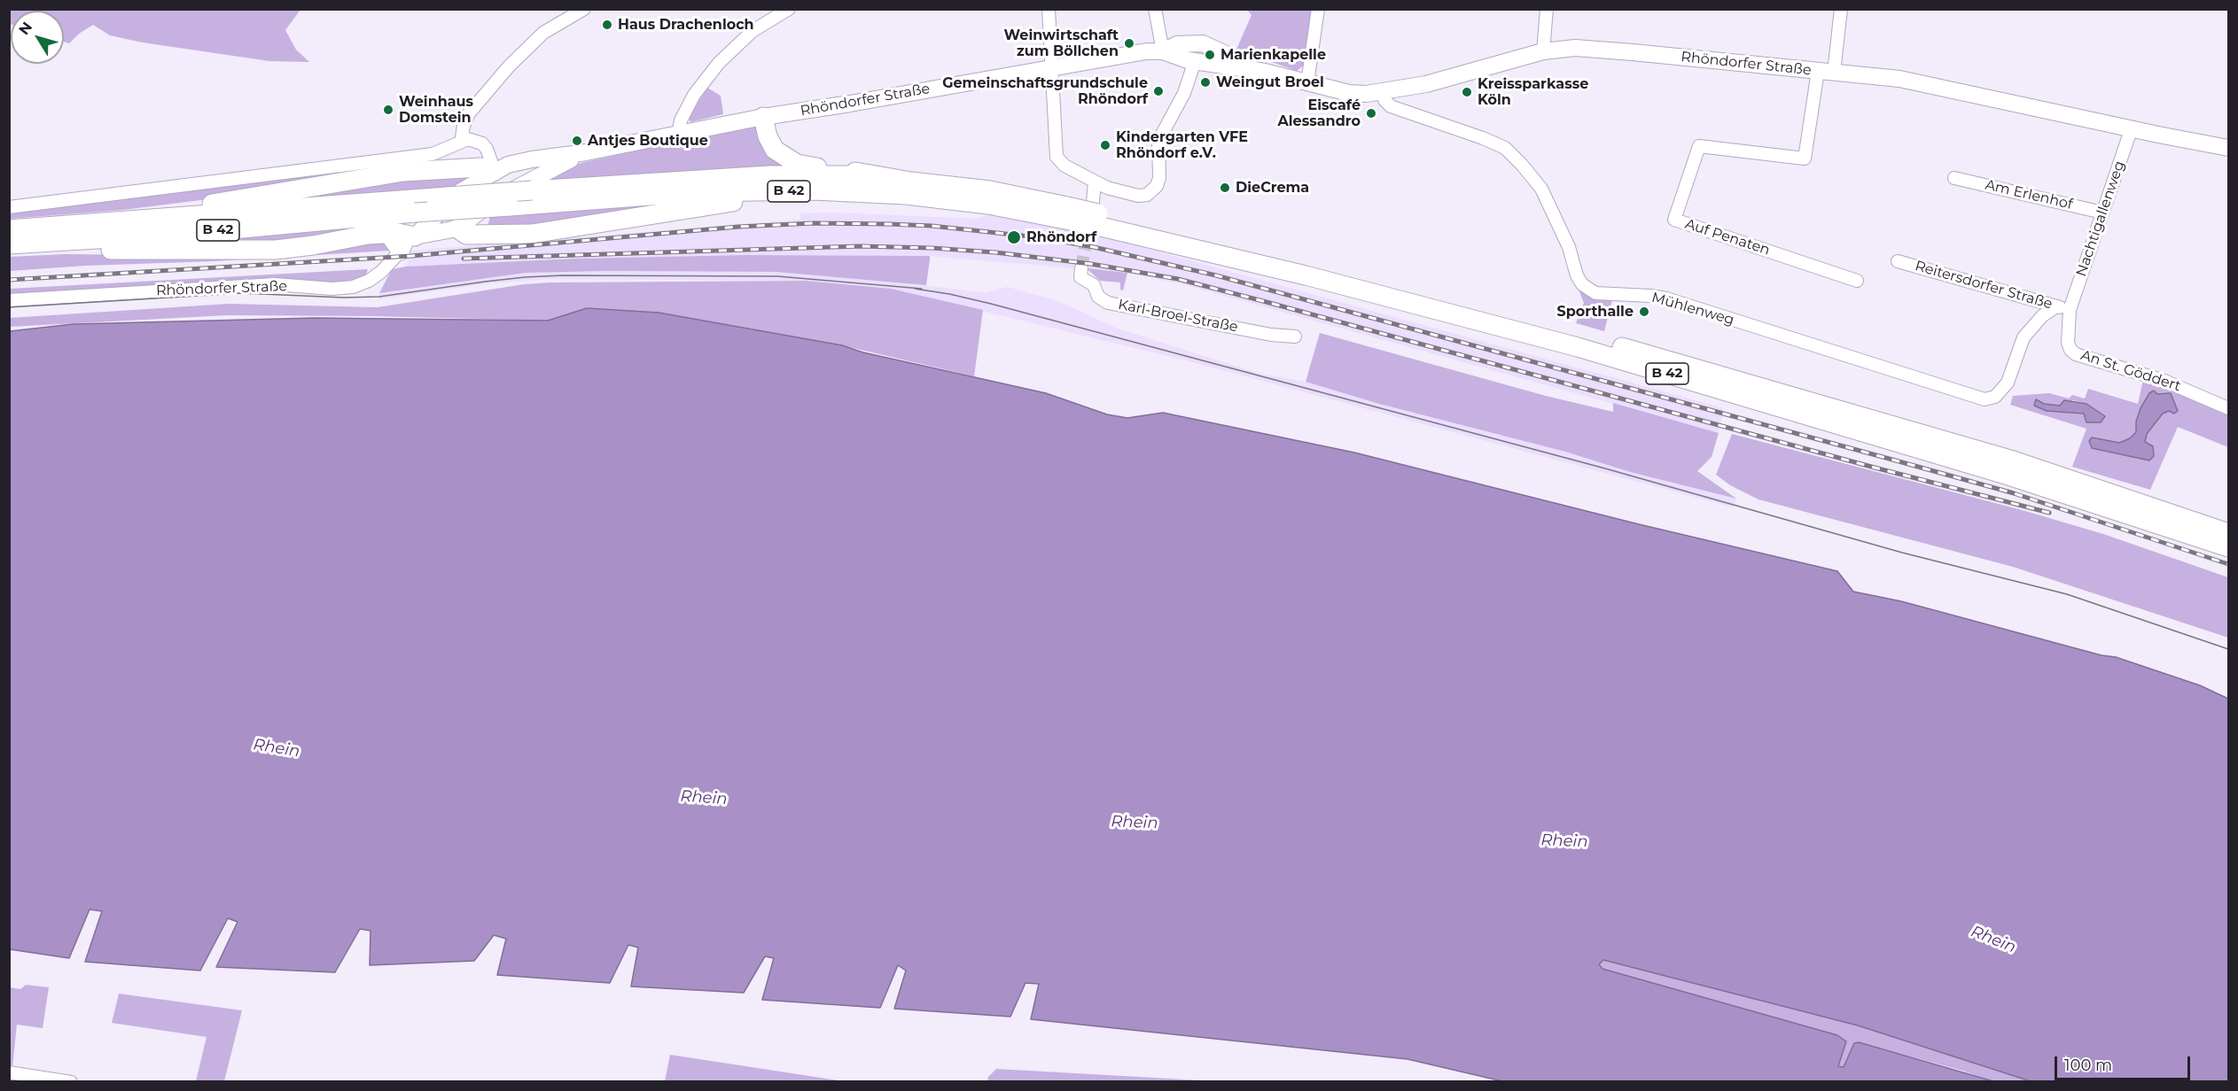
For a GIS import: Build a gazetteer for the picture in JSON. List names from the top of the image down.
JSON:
{
  "streets": {
    "highway": ["B 42"],
    "main road": ["Rhöndorfer Straße"],
    "street": [
      "Am Erlenhof",
      "Nachtigallenweg",
      "Auf Penaten",
      "Reitersdorfer Straße",
      "Mühlenweg",
      "Karl-Broel-Straße",
      "An St. Göddert"
    ]
  },
  "crossings": [
    ["Rhöndorfer Straße", "B 42"],
    ["Rhöndorfer Straße", "Nachtigallenweg"],
    ["Rhöndorfer Straße", "Auf Penaten"],
    ["Rhöndorfer Straße", "Mühlenweg"],
    ["Am Erlenhof", "Nachtigallenweg"],
    ["Nachtigallenweg", "Reitersdorfer Straße"],
    ["Nachtigallenweg", "An St. Göddert"],
    ["Reitersdorfer Straße", "Mühlenweg"],
    ["Reitersdorfer Straße", "An St. Göddert"]
  ],
  "water": ["Rhein"],
  "places": [
    "Haus Drachenloch",
    "Weinwirtschaft zum Böllchen",
    "Marienkapelle",
    "Weingut Broel",
    "Gemeinschaftsgrundschule Rhöndorf",
    "Kreissparkasse Köln",
    "Weinhaus Domstein",
    "Eiscafé Alessandro",
    "Antjes Boutique",
    "Kindergarten VFE Rhöndorf e.V.",
    "DieCrema",
    "Rhöndorf",
    "Sporthalle"
  ],
  "scale_bar": "100 m",
  "north": "top left"
}
